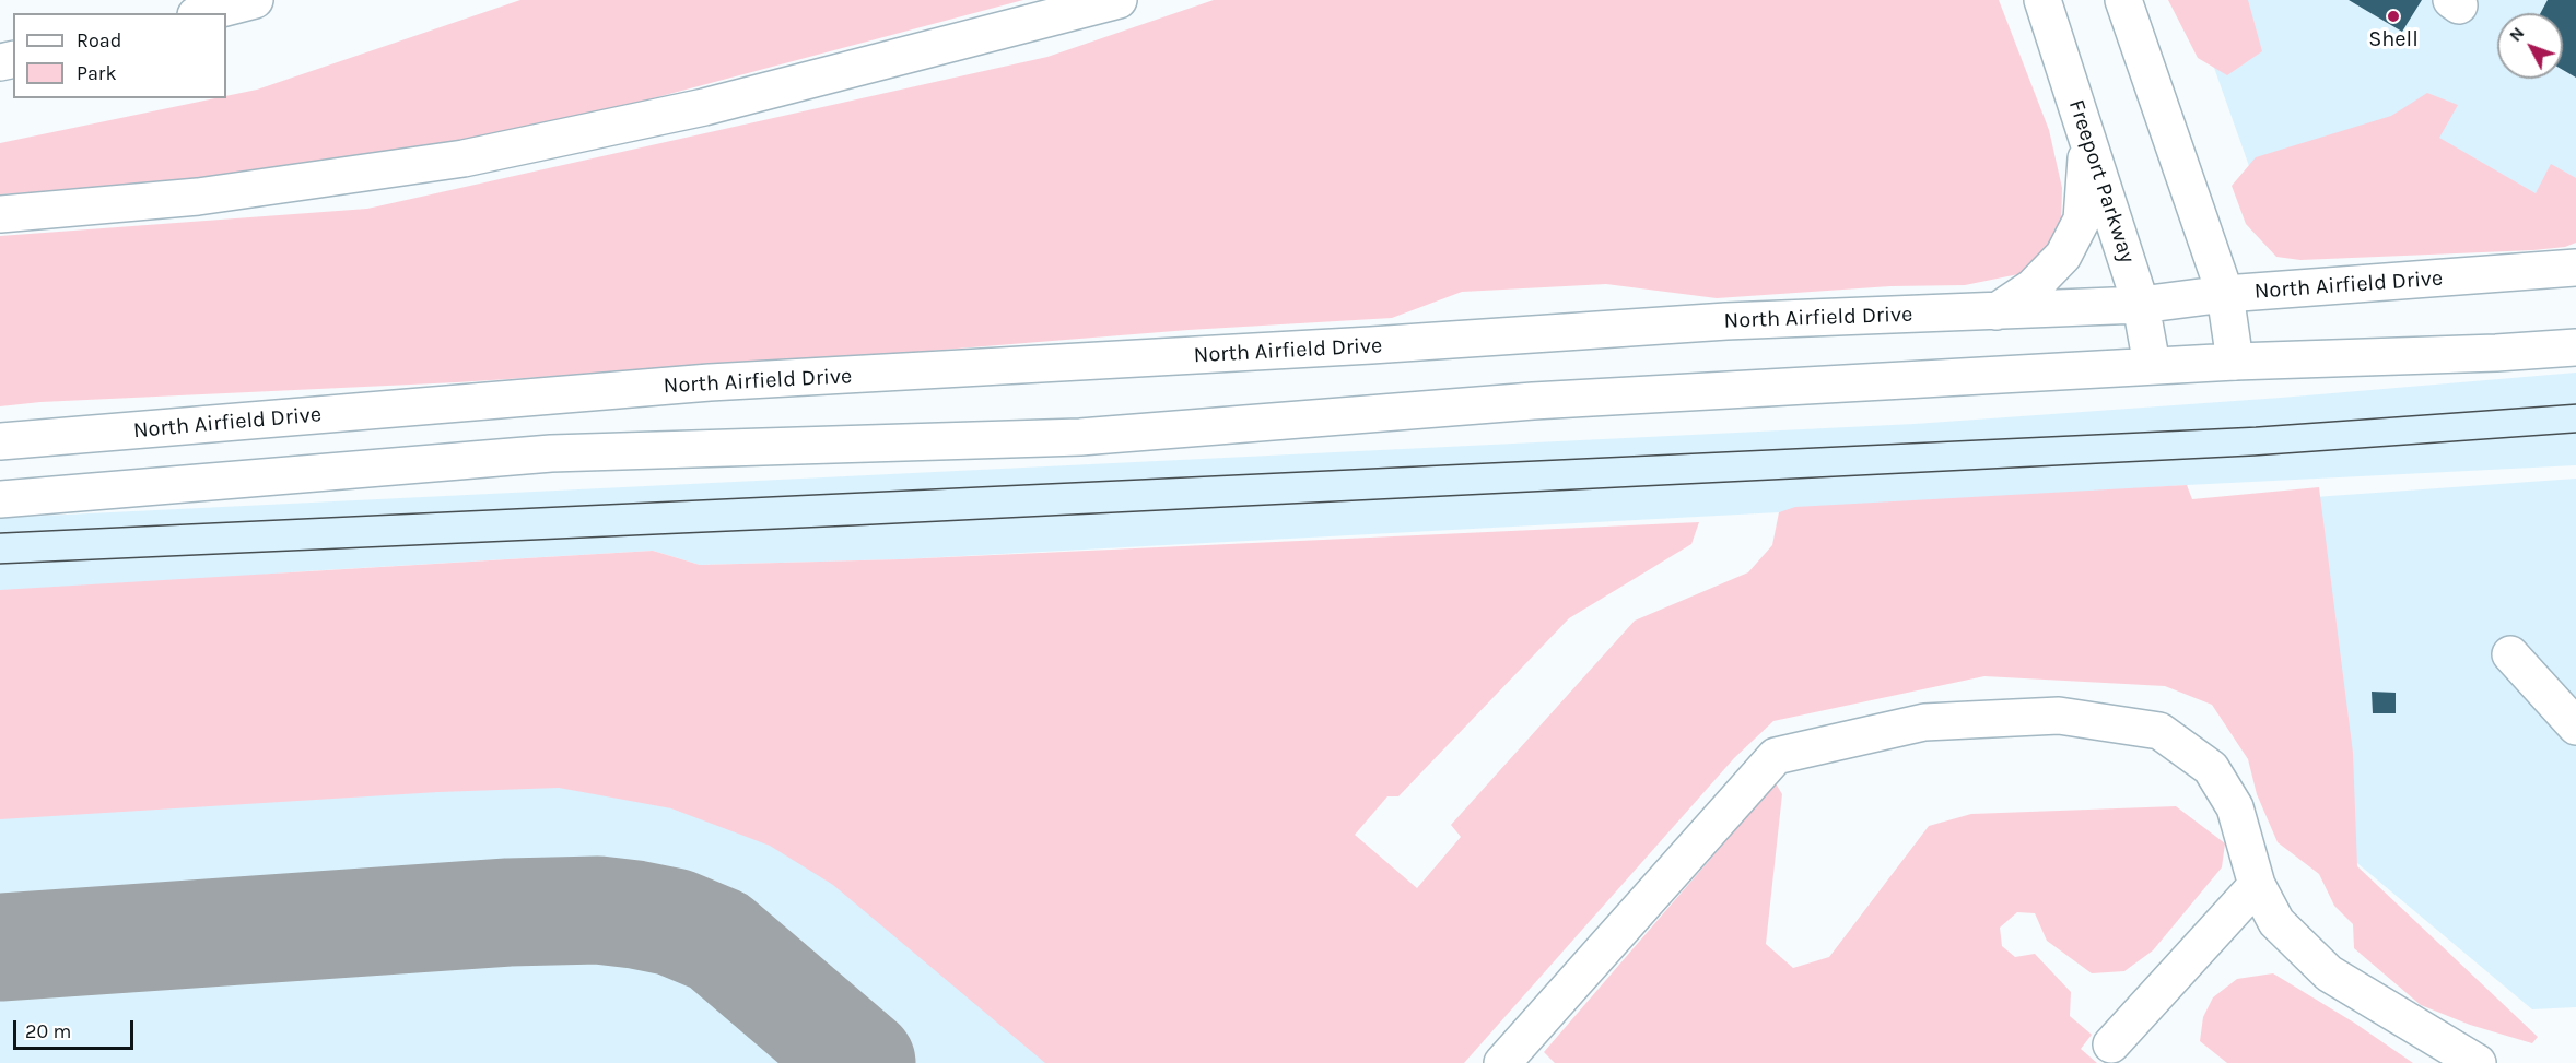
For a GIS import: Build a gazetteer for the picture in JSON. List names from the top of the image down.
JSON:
{
  "streets": {
    "main road": ["Freeport Parkway", "North Airfield Drive"]
  },
  "crossings": [
    ["Freeport Parkway", "North Airfield Drive"]
  ],
  "places": ["Shell"],
  "legend": ["Road", "Park"],
  "scale_bar": "20 m",
  "north": "top left"
}
